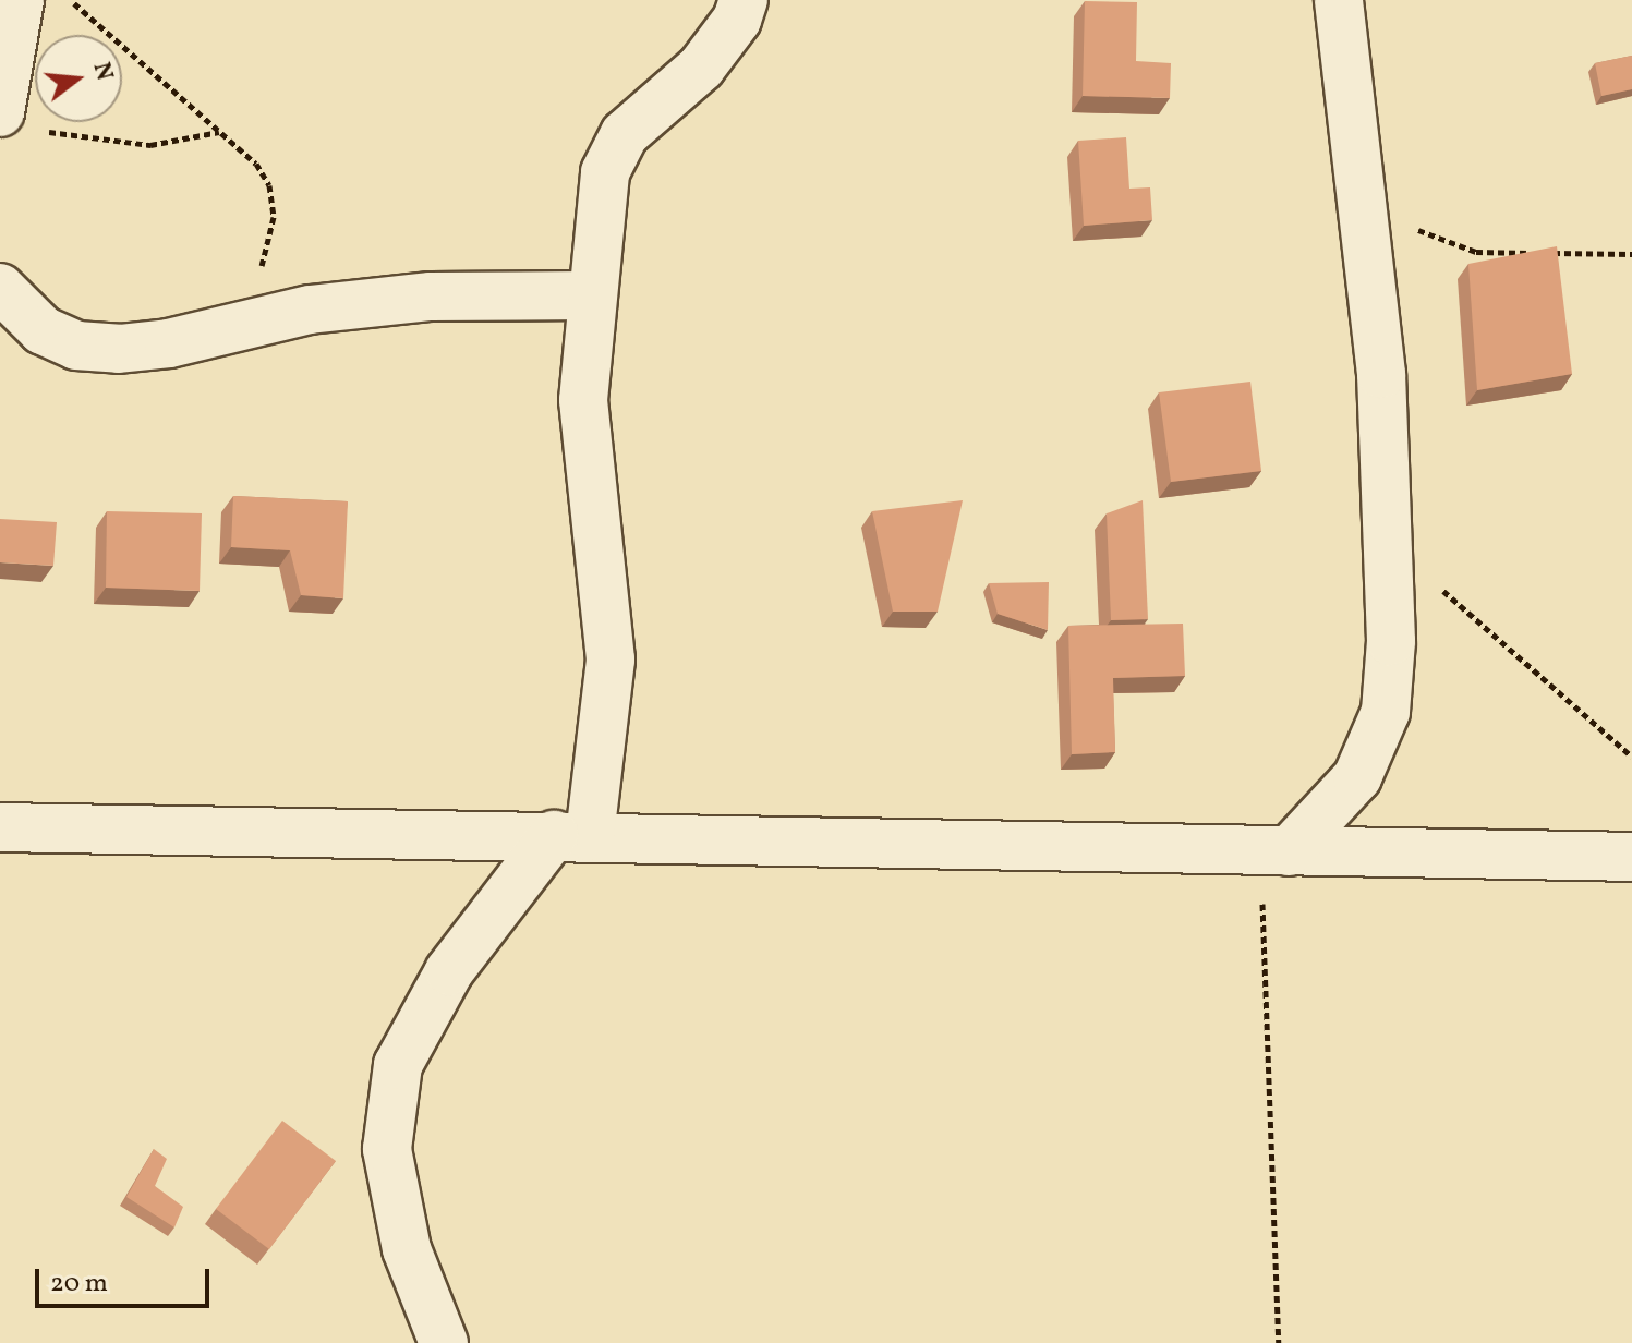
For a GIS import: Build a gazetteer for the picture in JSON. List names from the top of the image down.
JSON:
{
  "scale_bar": "20 m",
  "north": "right"
}
